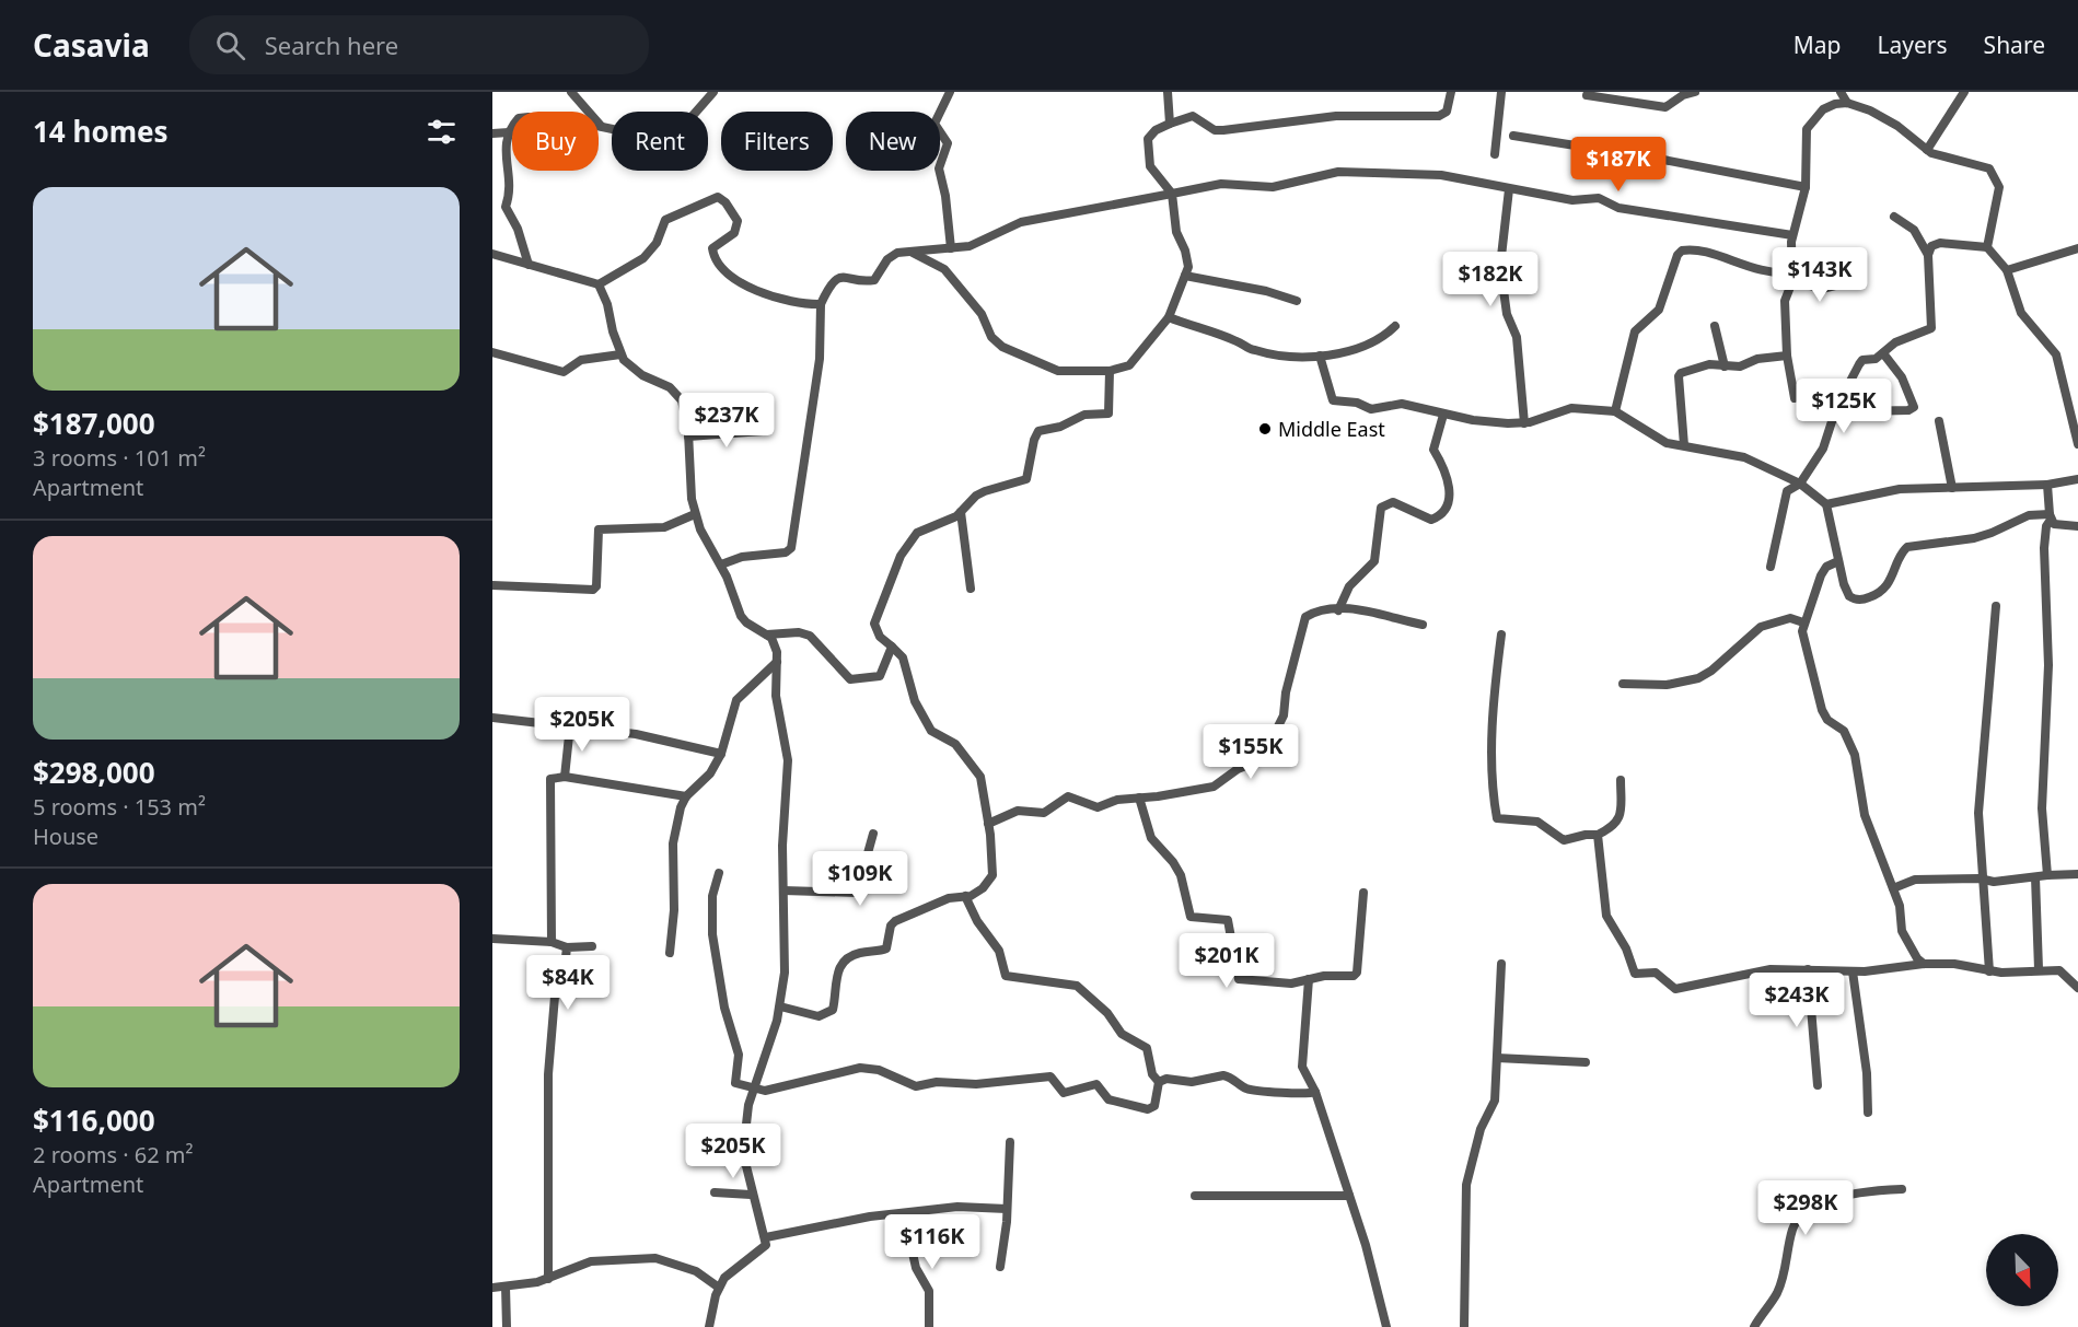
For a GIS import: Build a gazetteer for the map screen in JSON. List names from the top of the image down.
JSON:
{
  "places": ["Middle East"],
  "north": "bottom right",
  "page": {
    "header": "Casavia",
    "search": "Search here",
    "nav": ["Map", "Layers", "Share"],
    "heading": "14 homes",
    "chip": [
      "Buy",
      "Rent",
      "Filters",
      "New"
    ],
    "price": [
      "$187K",
      "$143K",
      "$182K",
      "$125K",
      "$237K",
      "$205K",
      "$155K",
      "$109K",
      "$201K",
      "$84K",
      "$243K",
      "$205K",
      "$298K",
      "$116K"
    ],
    "list": [
      {
        "name": "$187,000",
        "note": "3 rooms · 101 m² · Apartment"
      },
      {
        "name": "$298,000",
        "note": "5 rooms · 153 m² · House"
      },
      {
        "name": "$116,000",
        "note": "2 rooms · 62 m² · Apartment"
      }
    ]
  }
}
